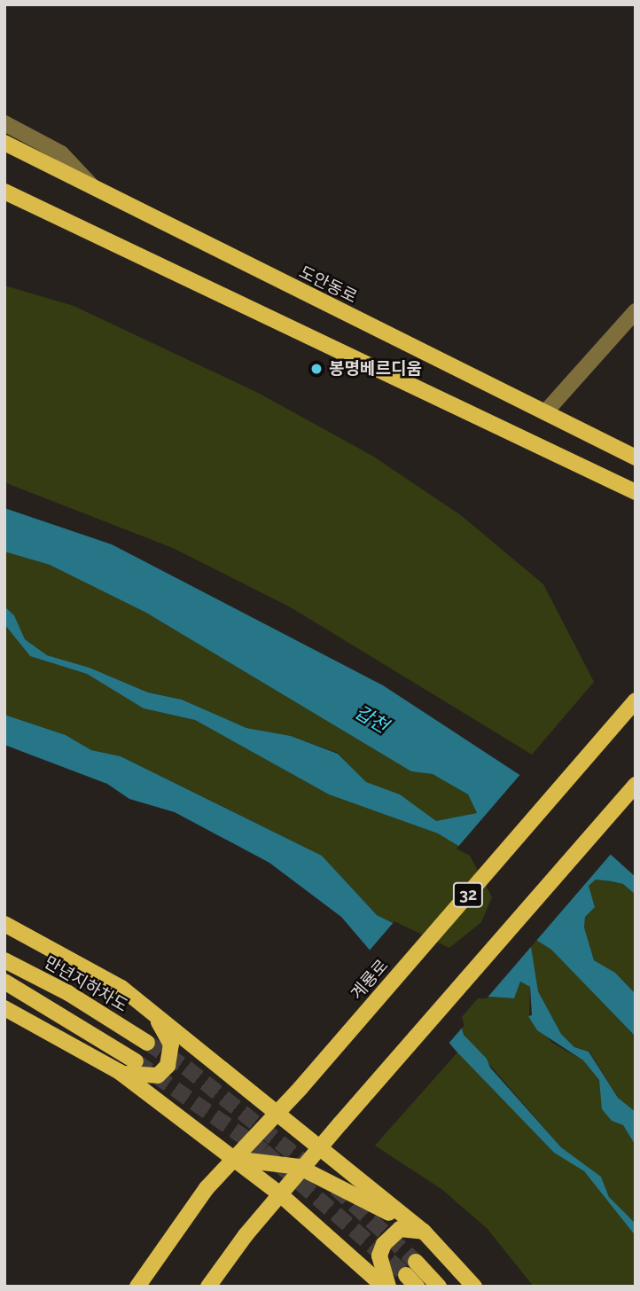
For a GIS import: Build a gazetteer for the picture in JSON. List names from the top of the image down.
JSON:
{
  "streets": {
    "main road": [
      "도안동로",
      "32",
      "계룡로",
      "만년지하차도"
    ]
  },
  "water": ["갑천"],
  "places": ["봉명베르디움"]
}
